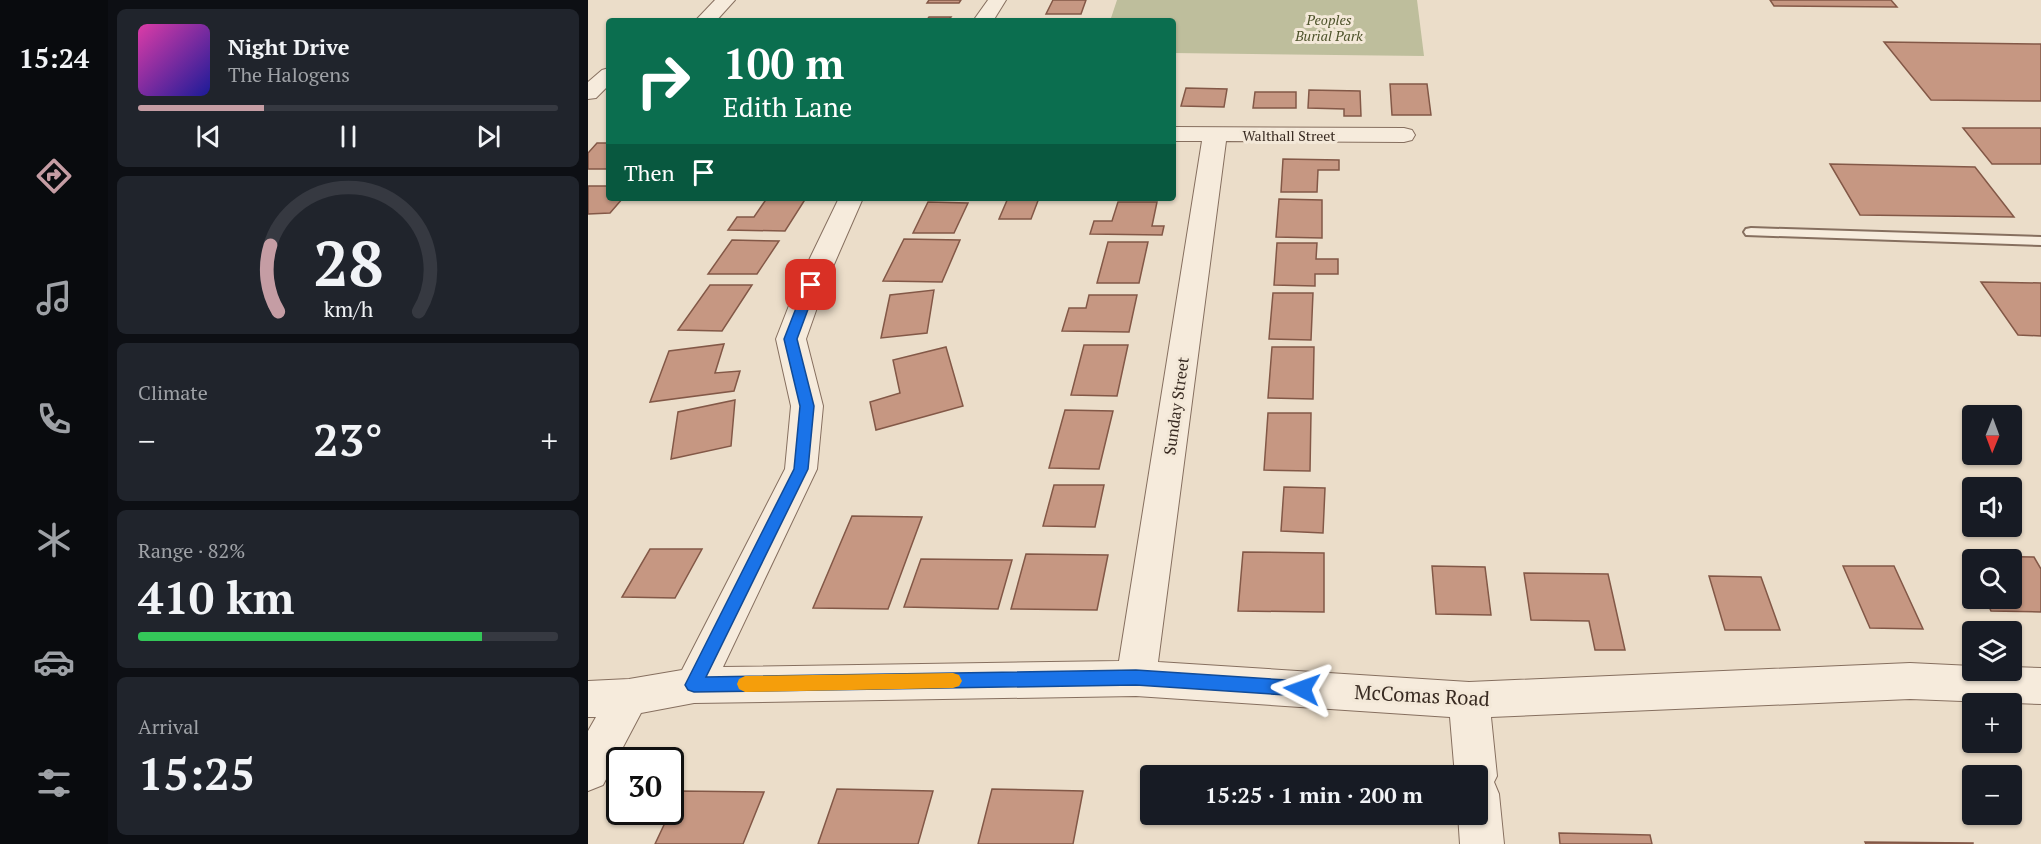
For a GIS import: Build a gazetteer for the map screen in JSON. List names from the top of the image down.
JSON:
{
  "streets": {
    "street": ["Walthall Street", "Sunday Street", "McComas Road"]
  },
  "crossings": [
    ["Walthall Street", "Sunday Street"],
    ["Sunday Street", "McComas Road"]
  ],
  "parks": ["Peoples Burial Park"],
  "north": "bottom",
  "page": {
    "tabs": "15:24",
    "turn": ["100 m", "Edith Lane"],
    "song": ["Night Drive", "The Halogens"],
    "then": "Then",
    "tile": [
      "Climate",
      ["Range · 82%", "410 km"],
      ["Arrival", "15:25"]
    ],
    "map_buttons": ["+", "−"],
    "heat": ["−", "23°", "+"],
    "limit": "30",
    "trip": "15:25 · 1 min · 200 m",
    "gauge": ["28", "km/h"]
  }
}
